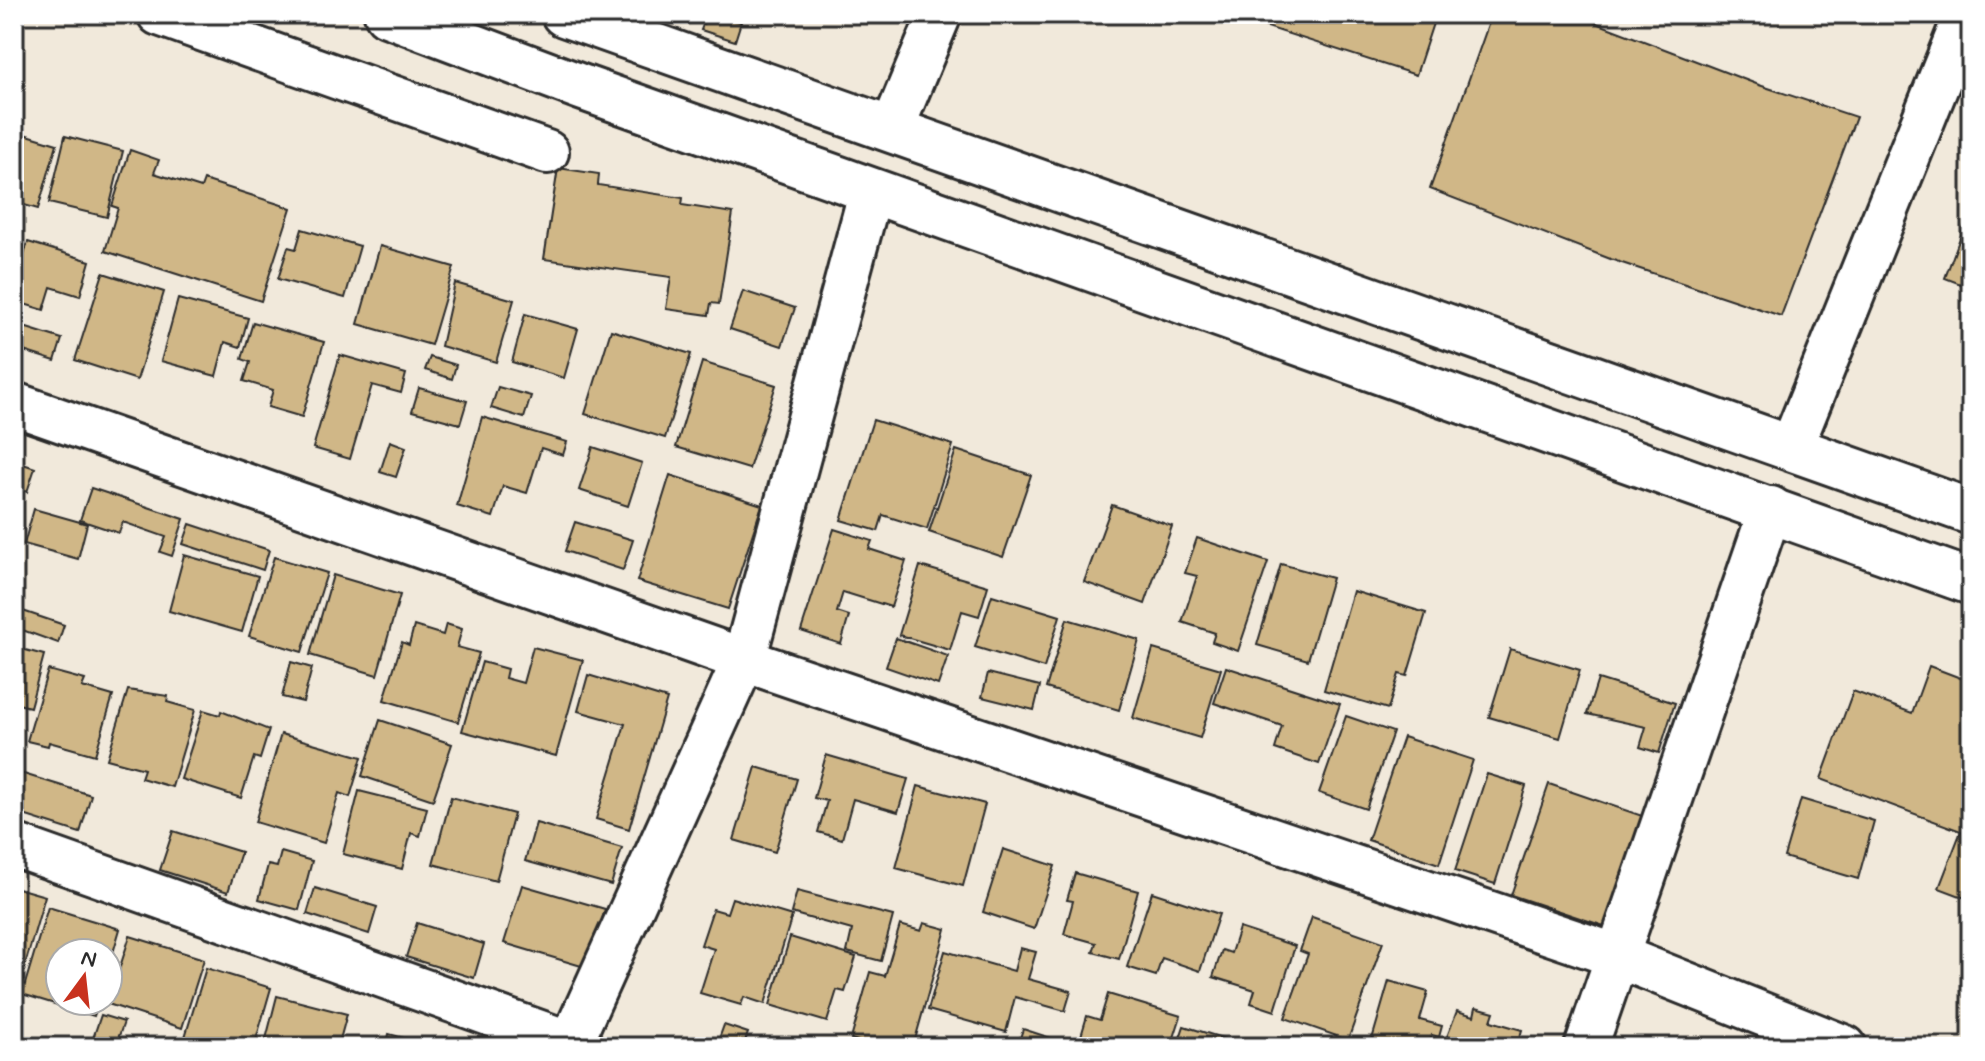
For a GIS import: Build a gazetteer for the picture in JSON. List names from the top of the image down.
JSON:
{
  "north": "top"
}
